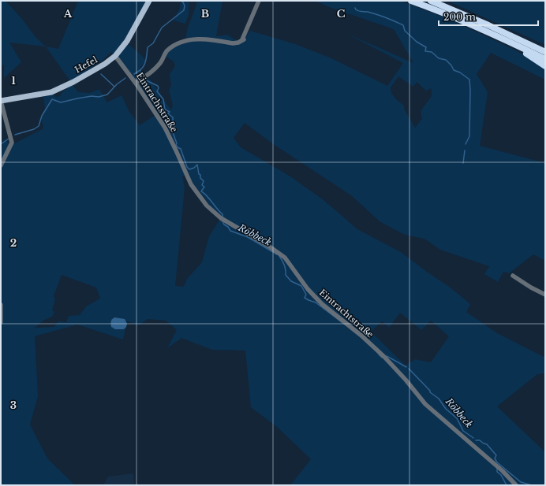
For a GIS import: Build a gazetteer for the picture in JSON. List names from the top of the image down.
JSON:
{
  "streets": {
    "main road": ["Hefel"],
    "street": ["Eintrachtstraße"]
  },
  "crossings": [
    ["Hefel", "Eintrachtstraße"]
  ],
  "water": ["Röbbeck"],
  "scale_bar": "200 m",
  "grid": {
    "columns": ["A", "B", "C"],
    "rows": ["1", "2", "3"]
  }
}
